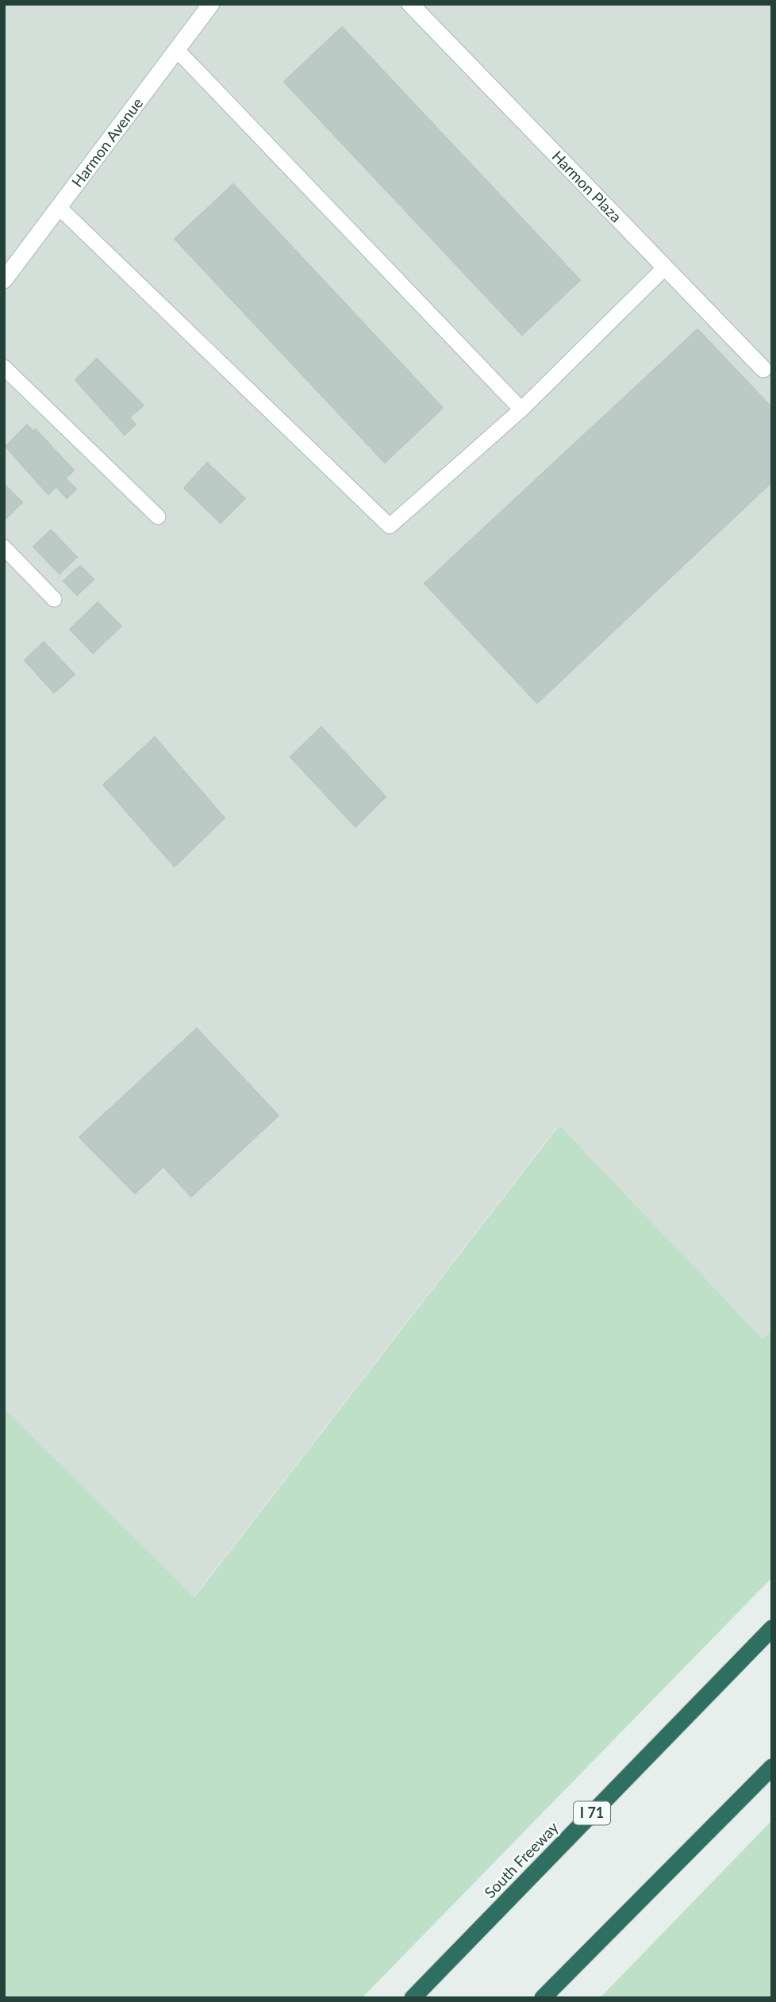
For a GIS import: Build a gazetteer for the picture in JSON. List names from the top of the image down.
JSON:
{
  "streets": {
    "highway": ["I 71", "South Freeway"],
    "street": ["Harmon Avenue", "Harmon Plaza"]
  }
}
